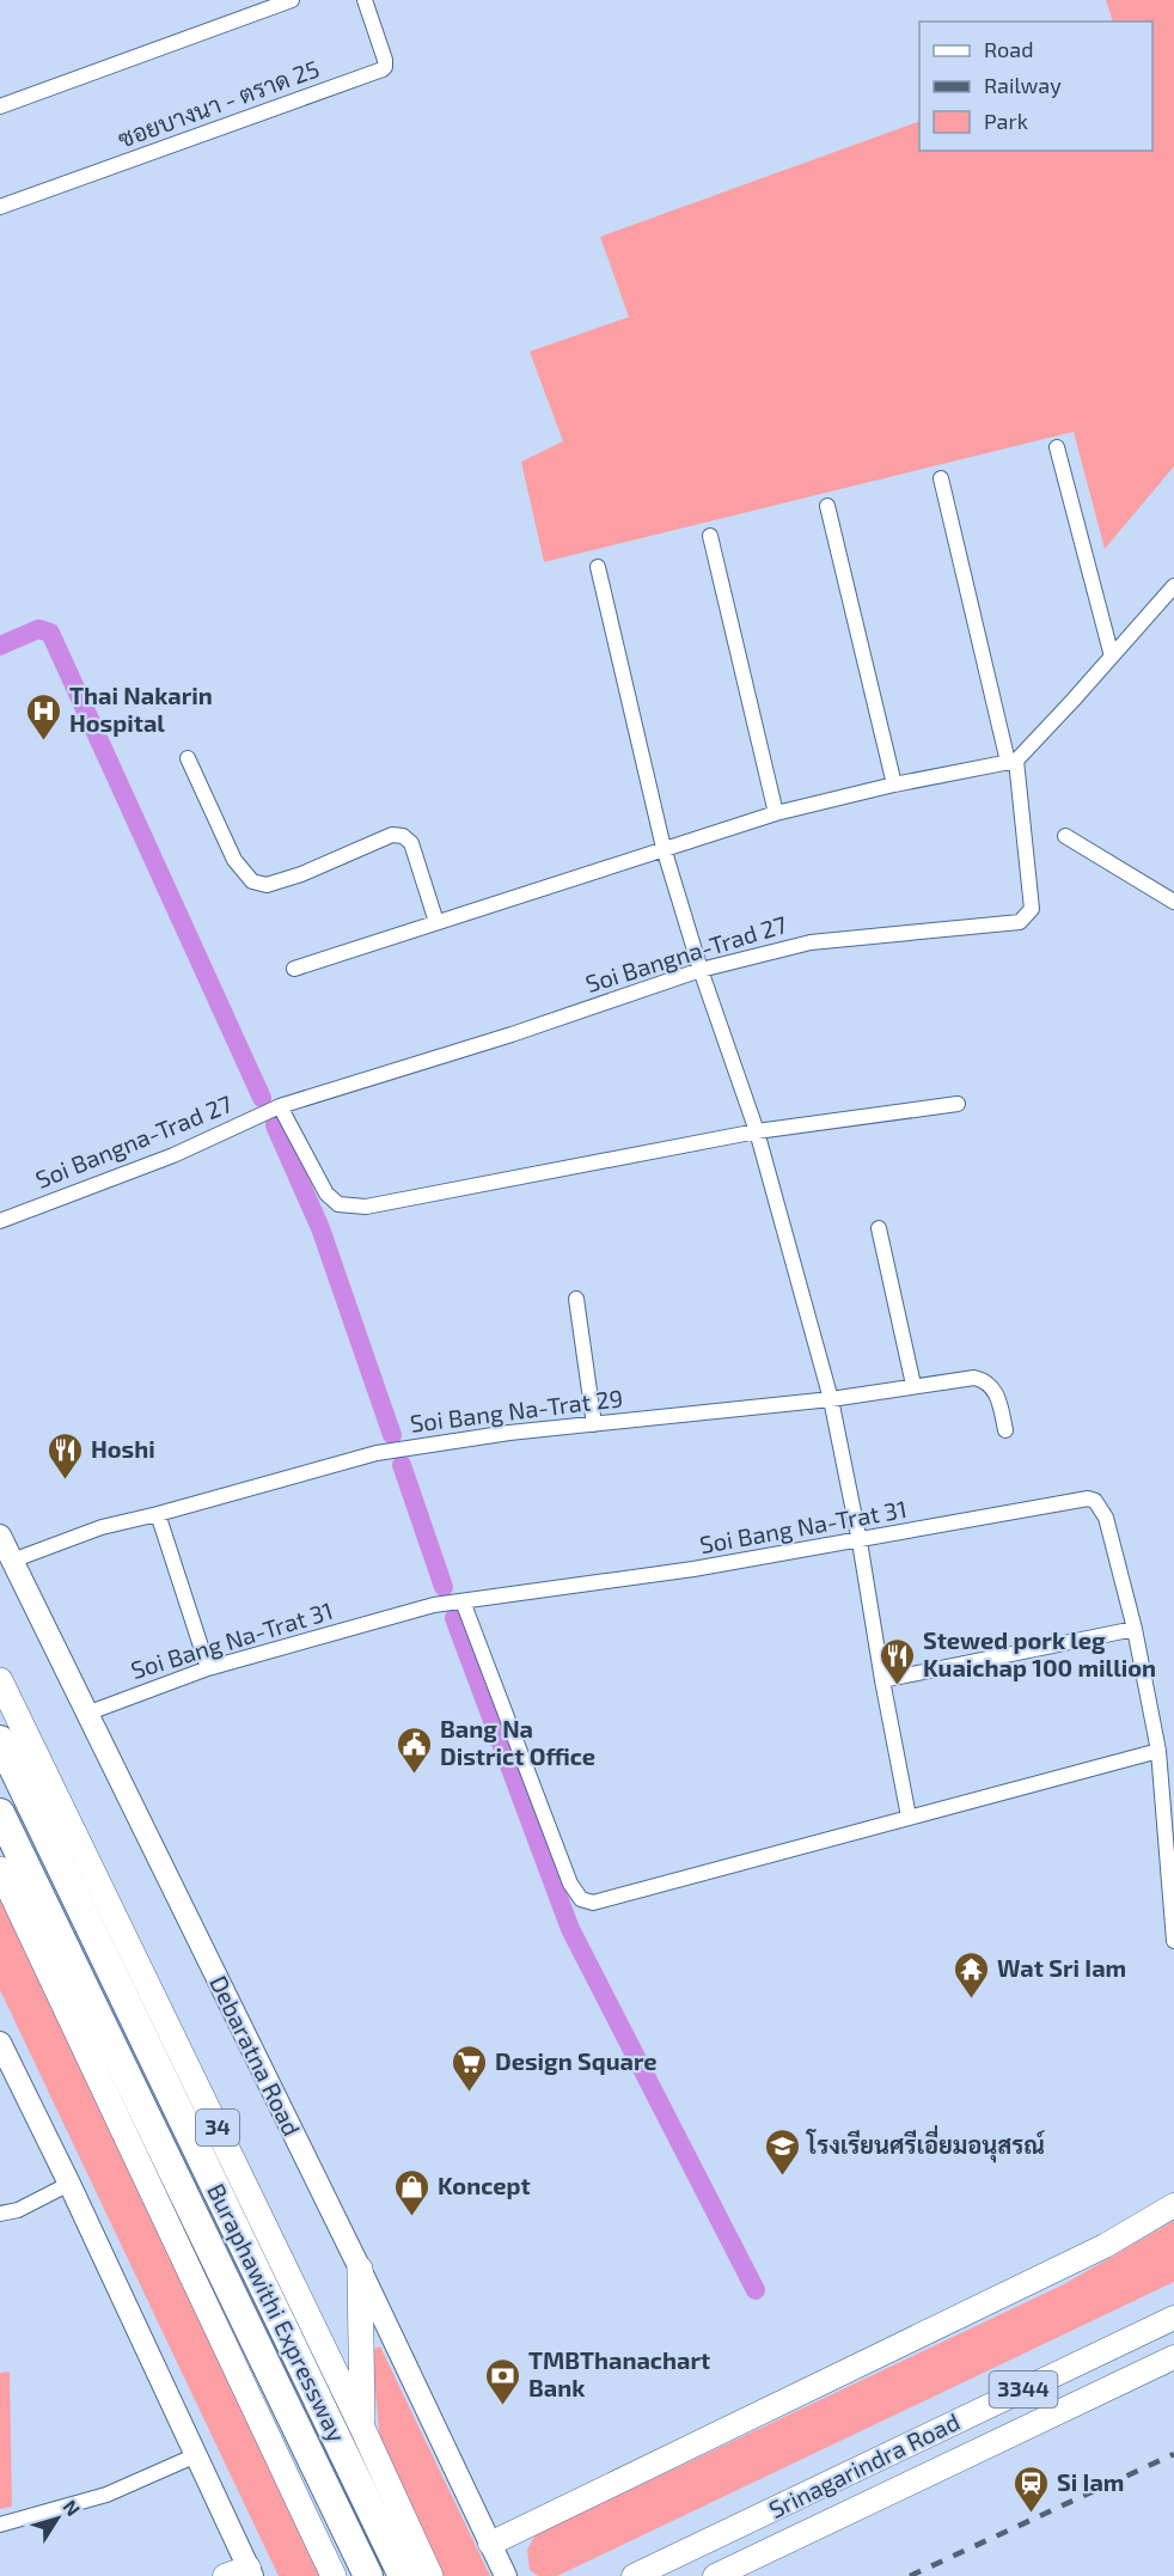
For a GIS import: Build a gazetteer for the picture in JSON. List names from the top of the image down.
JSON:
{
  "streets": {
    "highway": ["34", "Buraphawithi Expressway"],
    "main road": ["Debaratna Road", "3344", "Srinagarindra Road"],
    "street": [
      "ซอยบางนา - ตราด 25",
      "Soi Bangna-Trad 27",
      "Soi Bang Na-Trat 29",
      "Soi Bang Na-Trat 31"
    ]
  },
  "crossings": [
    ["Soi Bang Na-Trat 29", "Debaratna Road"],
    ["Soi Bang Na-Trat 31", "Debaratna Road"]
  ],
  "places": {
    "hospital": ["Thai Nakarin Hospital"],
    "restaurant": ["Hoshi", "Stewed pork leg Kuaichap 100 million"],
    "public building": ["Bang Na District Office"],
    "temple": ["Wat Sri Iam"],
    "supermarket": ["Design Square"],
    "school or university": ["โรงเรียนศรีเอี่ยมอนุสรณ์"],
    "shop": ["Koncept"],
    "bank": ["TMBThanachart Bank"],
    "station": ["Si Iam"]
  },
  "legend": ["Road", "Railway", "Park"],
  "north": "top right"
}
